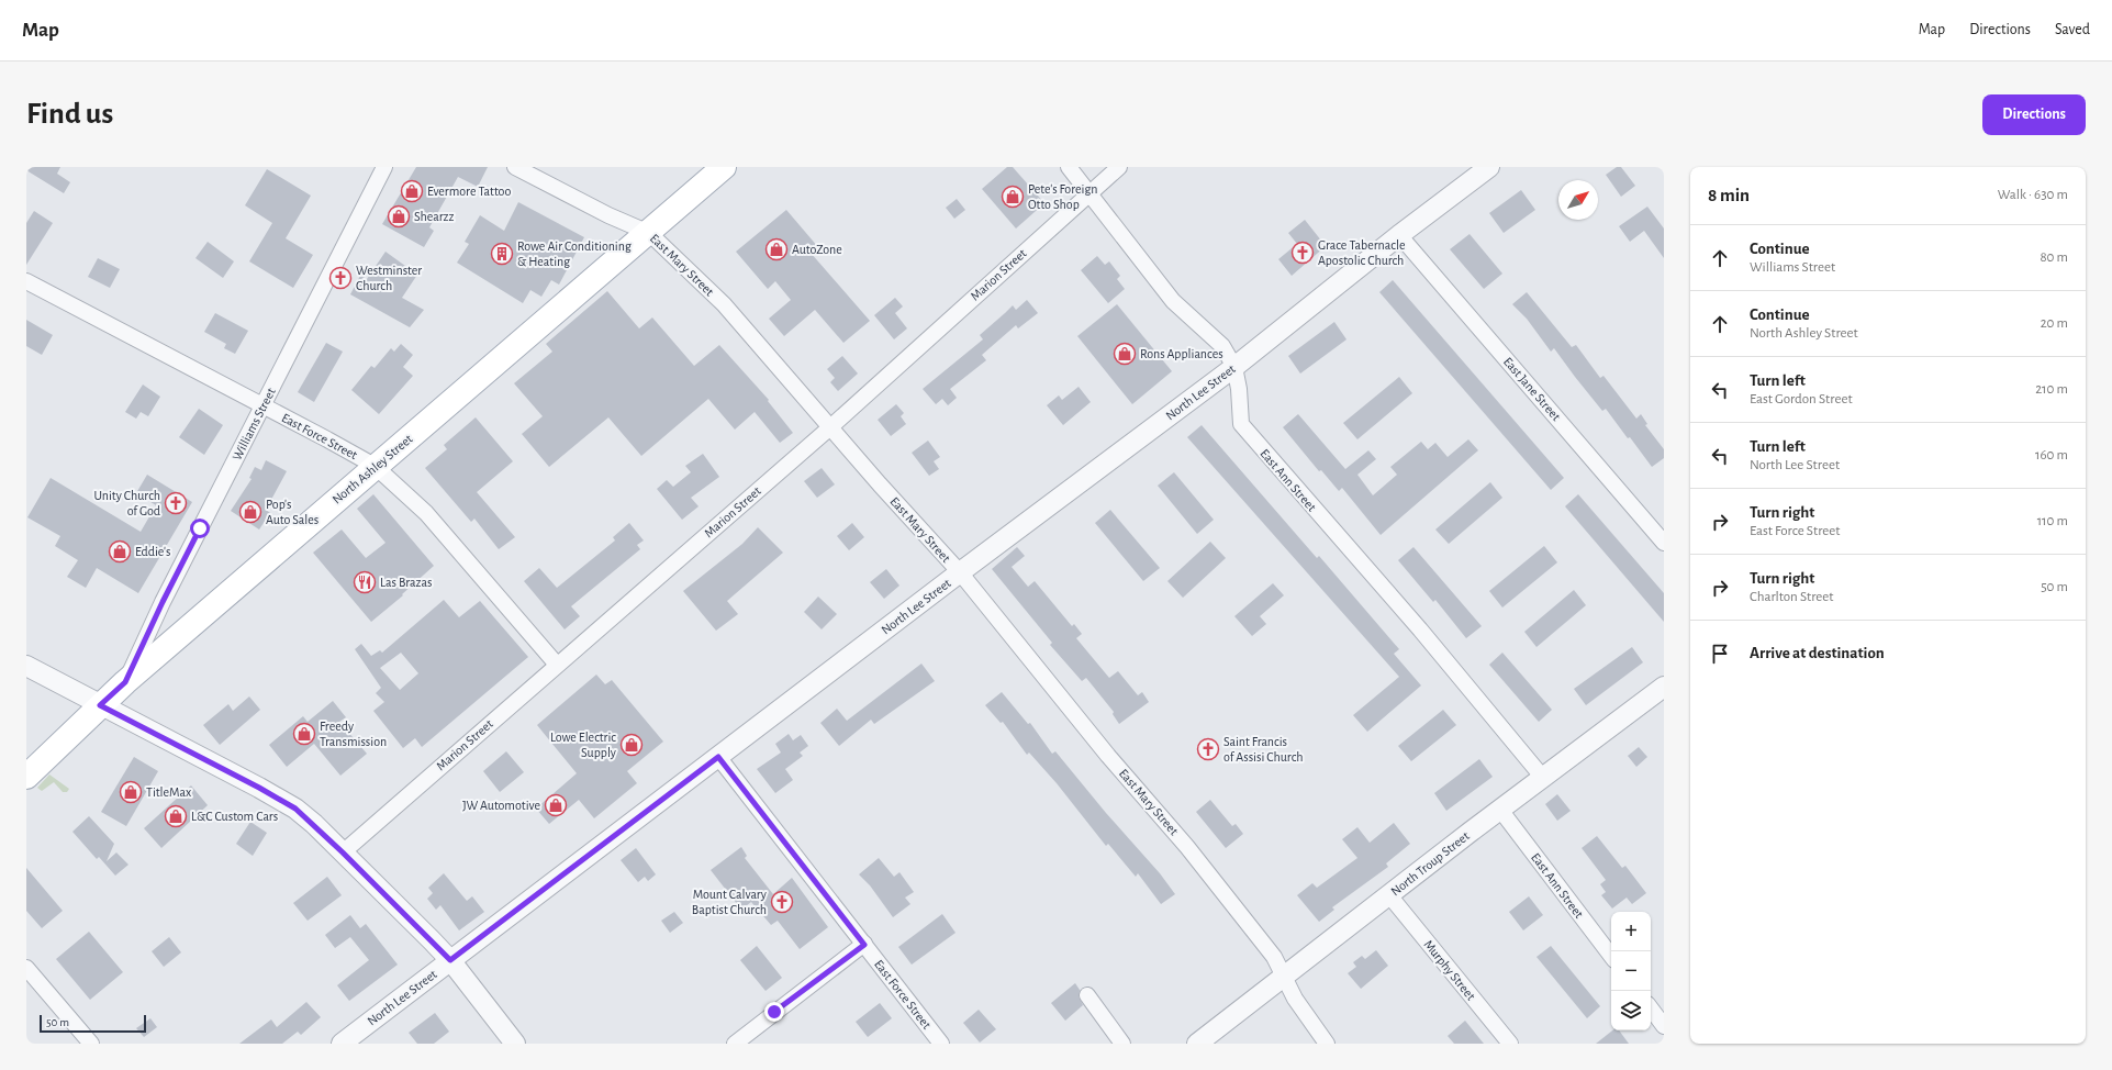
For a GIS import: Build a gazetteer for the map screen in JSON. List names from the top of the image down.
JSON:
{
  "streets": {
    "main road": ["North Ashley Street"],
    "street": [
      "East Mary Street",
      "Marion Street",
      "East Jane Street",
      "North Lee Street",
      "Williams Street",
      "East Force Street",
      "East Ann Street",
      "North Troup Street",
      "Murphy Street"
    ]
  },
  "crossings": [
    ["East Mary Street", "Marion Street"],
    ["East Mary Street", "North Lee Street"],
    ["East Mary Street", "North Ashley Street"],
    ["East Mary Street", "North Troup Street"],
    ["Marion Street", "East Force Street"],
    ["Marion Street", "East Ann Street"],
    ["East Jane Street", "North Lee Street"],
    ["North Lee Street", "East Force Street"],
    ["North Lee Street", "East Ann Street"],
    ["Williams Street", "East Force Street"],
    ["Williams Street", "North Ashley Street"],
    ["East Force Street", "North Ashley Street"],
    ["East Ann Street", "North Troup Street"],
    ["North Troup Street", "Murphy Street"]
  ],
  "places": {
    "shop": [
      "Evermore Tattoo",
      "Pete's Foreign Otto Shop",
      "Shearzz",
      "AutoZone",
      "Rons Appliances",
      "Pop's Auto Sales",
      "Eddie's",
      "Freedy Transmission",
      "Lowe Electric Supply",
      "TitleMax",
      "JW Automotive",
      "L&C Custom Cars"
    ],
    "church": [
      "Grace Tabernacle Apostolic Church",
      "Westminster Church",
      "Unity Church of God",
      "Saint Francis of Assisi Church",
      "Mount Calvary Baptist Church"
    ],
    "building": ["Rowe Air Conditioning & Heating"],
    "restaurant": ["Las Brazas"]
  },
  "scale_bar": "50 m",
  "north": "top right",
  "page": {
    "header": "Map",
    "nav": ["Map", "Directions", "Saved"],
    "buttons": "Directions",
    "title": "Find us",
    "heading": ["8 min", "Walk · 630 m"],
    "list": [
      ["Continue", "Williams Street", "80 m"],
      ["Continue", "North Ashley Street", "20 m"],
      ["Turn left", "East Gordon Street", "210 m"],
      ["Turn left", "North Lee Street", "160 m"],
      ["Turn right", "East Force Street", "110 m"],
      ["Turn right", "Charlton Street", "50 m"],
      "Arrive at destination"
    ],
    "map_buttons": ["+", "−"],
    "scale": "50 m"
  }
}
